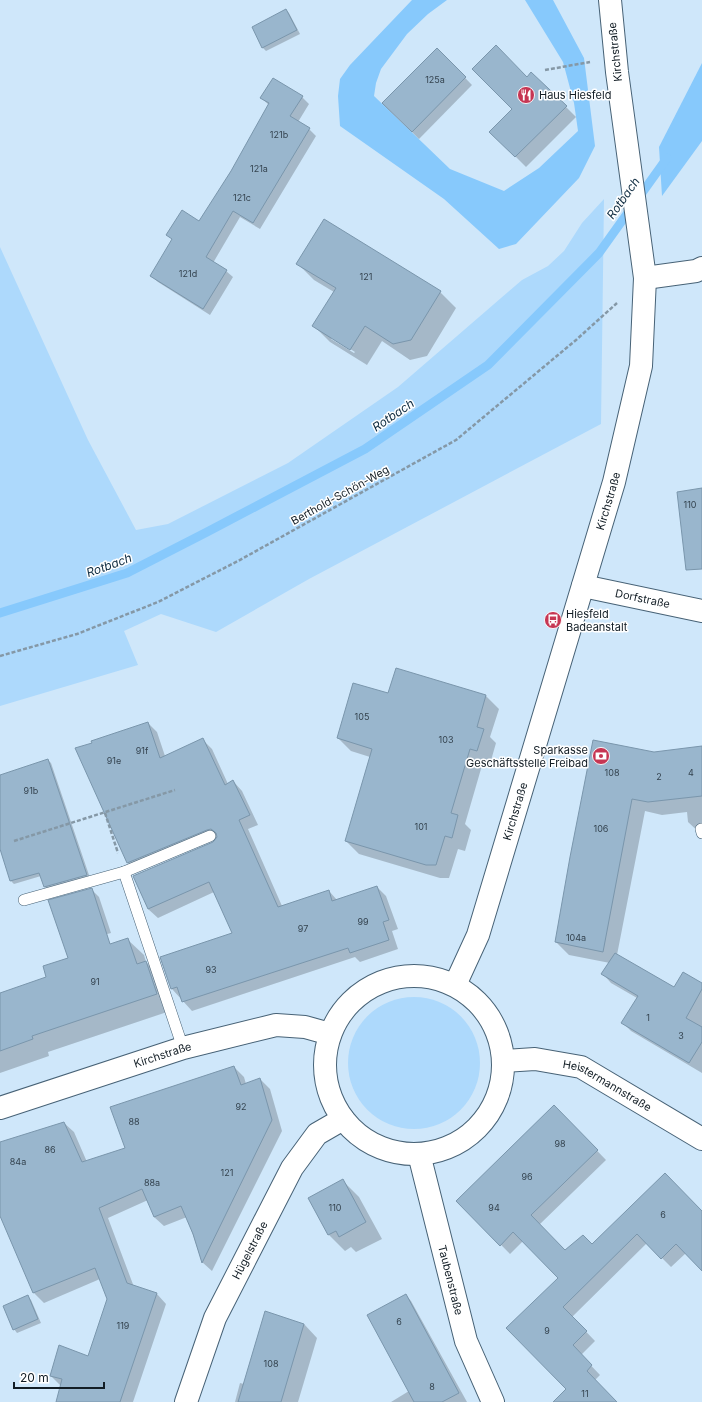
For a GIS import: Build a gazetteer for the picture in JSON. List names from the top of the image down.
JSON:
{
  "streets": {
    "street": [
      "Kirchstraße",
      "Dorfstraße",
      "Heistermannstraße",
      "Hügelstraße",
      "Taubenstraße"
    ],
    "path": ["Berthold-Schön-Weg"]
  },
  "crossings": [
    ["Kirchstraße", "Berthold-Schön-Weg"],
    ["Kirchstraße", "Dorfstraße"]
  ],
  "water": ["Rotbach"],
  "places": {
    "restaurant": ["Haus Hiesfeld"],
    "bus stop": ["Hiesfeld Badeanstalt"],
    "bank": ["Sparkasse Geschäftsstelle Freibad"]
  },
  "house_numbers": [
    "125a",
    "121b",
    "121a",
    "121c",
    "121d",
    "121",
    "110",
    "105",
    "103",
    "91f",
    "91e",
    "108",
    "4",
    "2",
    "91b",
    "101",
    "106",
    "99",
    "97",
    "104a",
    "93",
    "91",
    "1",
    "3",
    "92",
    "88",
    "98",
    "86",
    "84a",
    "121",
    "96",
    "88a",
    "110",
    "94",
    "6",
    "6",
    "119",
    "9",
    "108",
    "8",
    "11"
  ],
  "scale_bar": "20 m"
}
